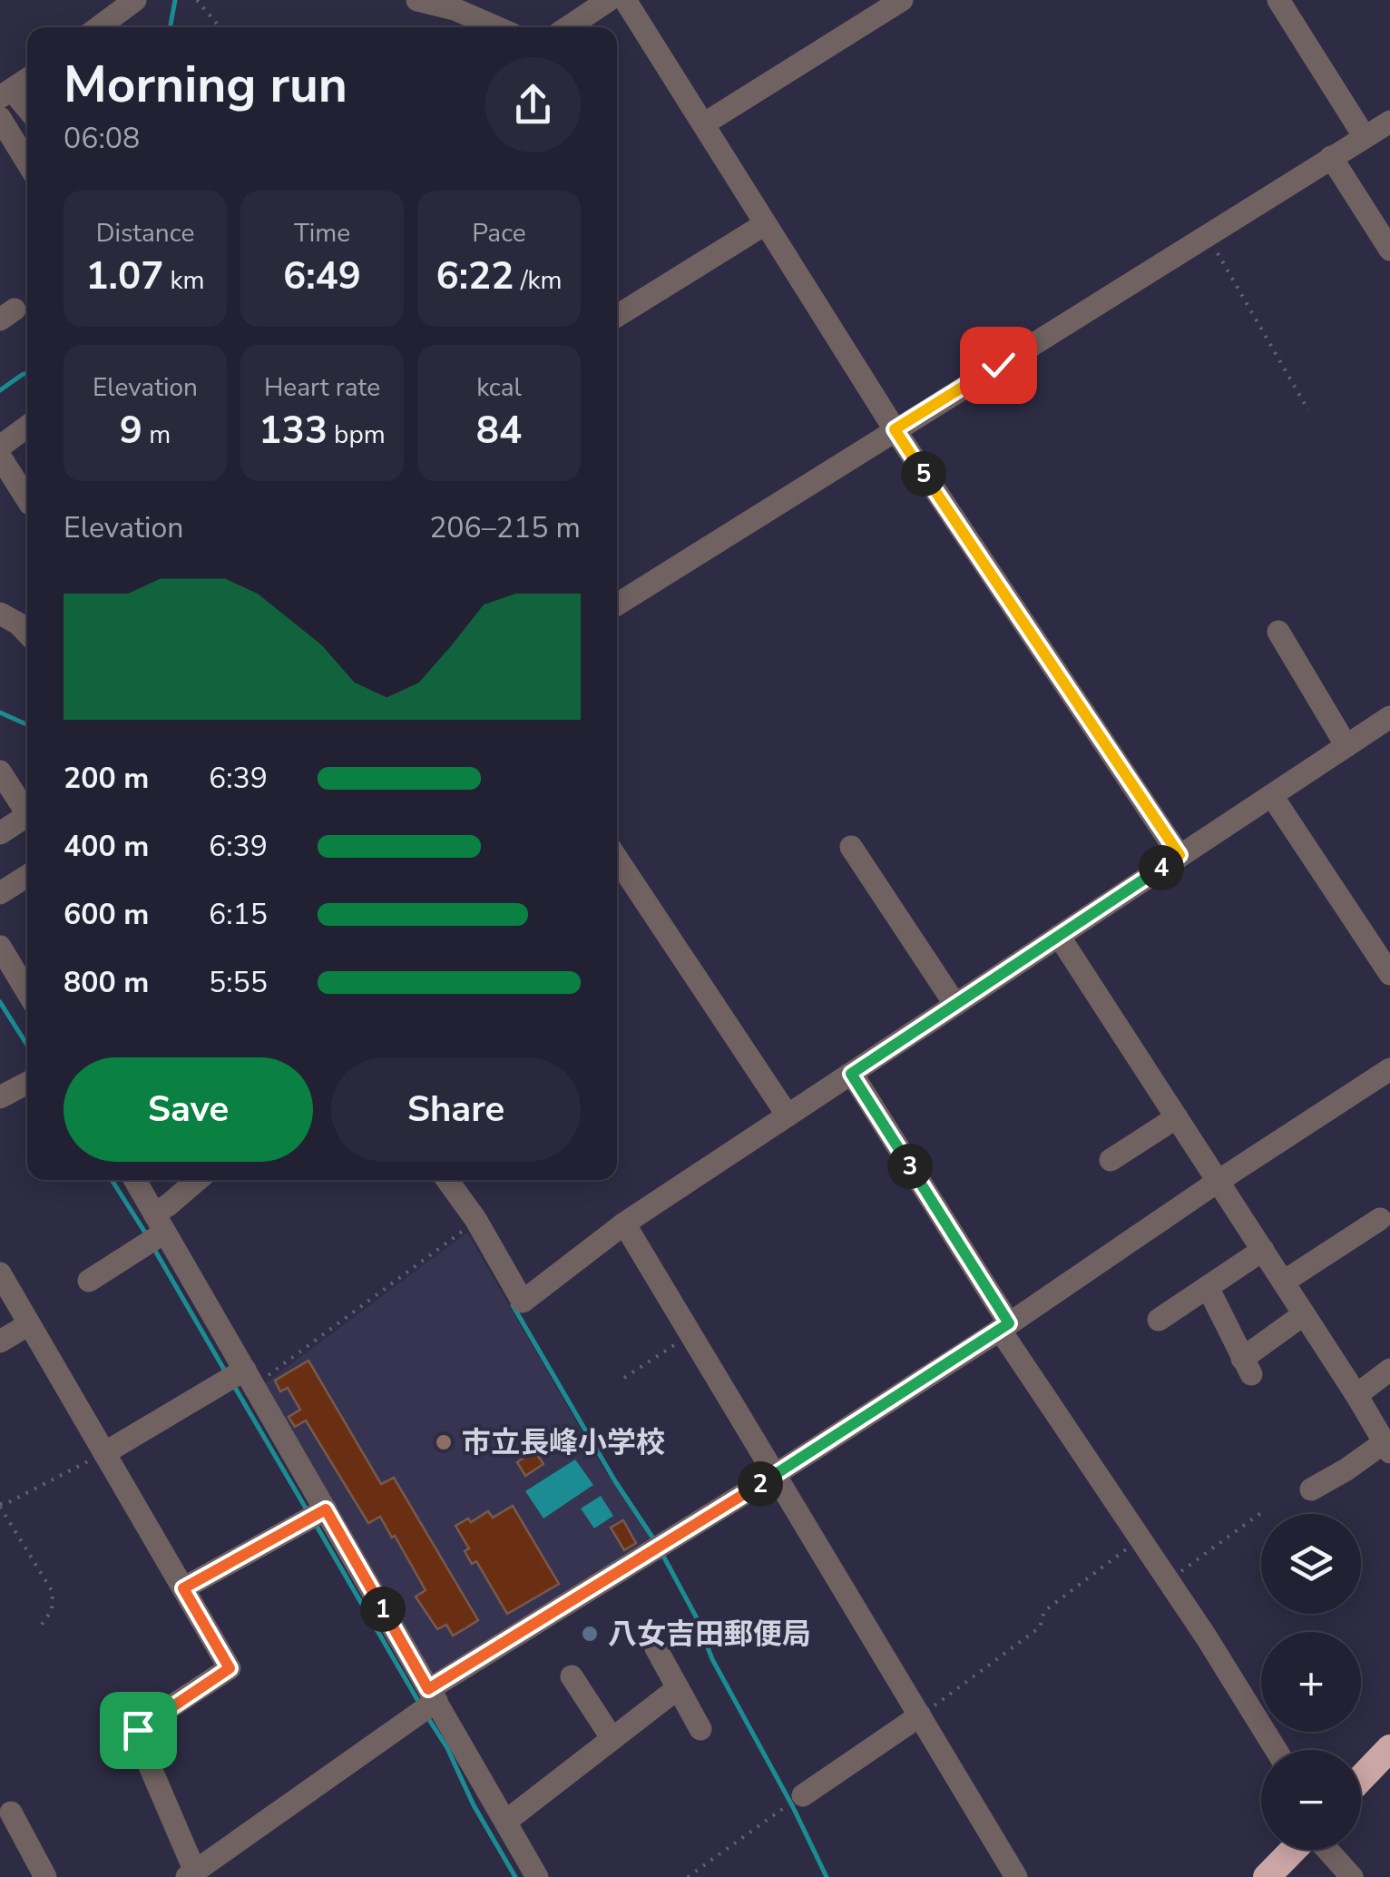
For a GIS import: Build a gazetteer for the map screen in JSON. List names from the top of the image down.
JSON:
{
  "places": ["市立長峰小学校", "八女吉田郵便局"],
  "page": {
    "heading": ["Morning run", "06:08"],
    "stats": [
      ["Distance", "1.07 km"],
      ["Time", "6:49"],
      ["Pace", "6:22 /km"],
      ["Elevation", "9 m"],
      ["Heart rate", "133 bpm"],
      ["kcal", "84"]
    ],
    "pins": [
      "5",
      "4",
      "3",
      "2",
      "1"
    ],
    "chart": ["Elevation", "206–215 m"],
    "list": [
      {
        "name": "200 m",
        "note": "6:39"
      },
      {
        "name": "400 m",
        "note": "6:39"
      },
      {
        "name": "600 m",
        "note": "6:15"
      },
      {
        "name": "800 m",
        "note": "5:55"
      }
    ],
    "buttons": ["Save", "Share"],
    "map_buttons": ["+", "−"]
  }
}
